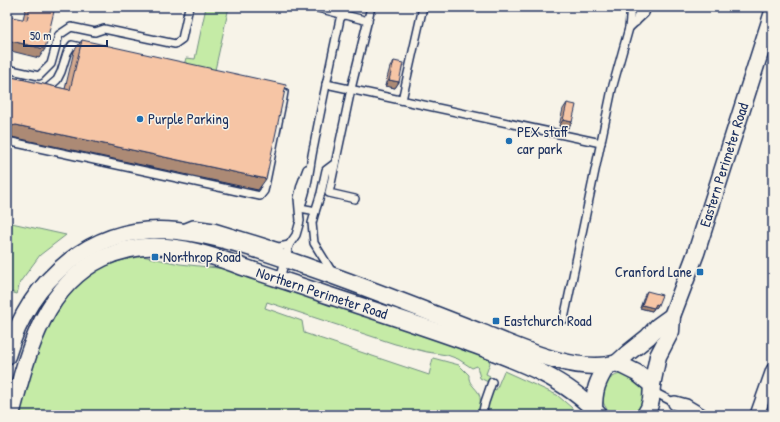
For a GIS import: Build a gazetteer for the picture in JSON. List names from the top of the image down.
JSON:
{
  "streets": {
    "street": ["Eastern Perimeter Road", "Northern Perimeter Road"]
  },
  "places": {
    "other": ["Purple Parking", "PEX staff car park"],
    "transit": ["Northrop Road", "Cranford Lane", "Eastchurch Road"]
  },
  "scale_bar": "50 m"
}
